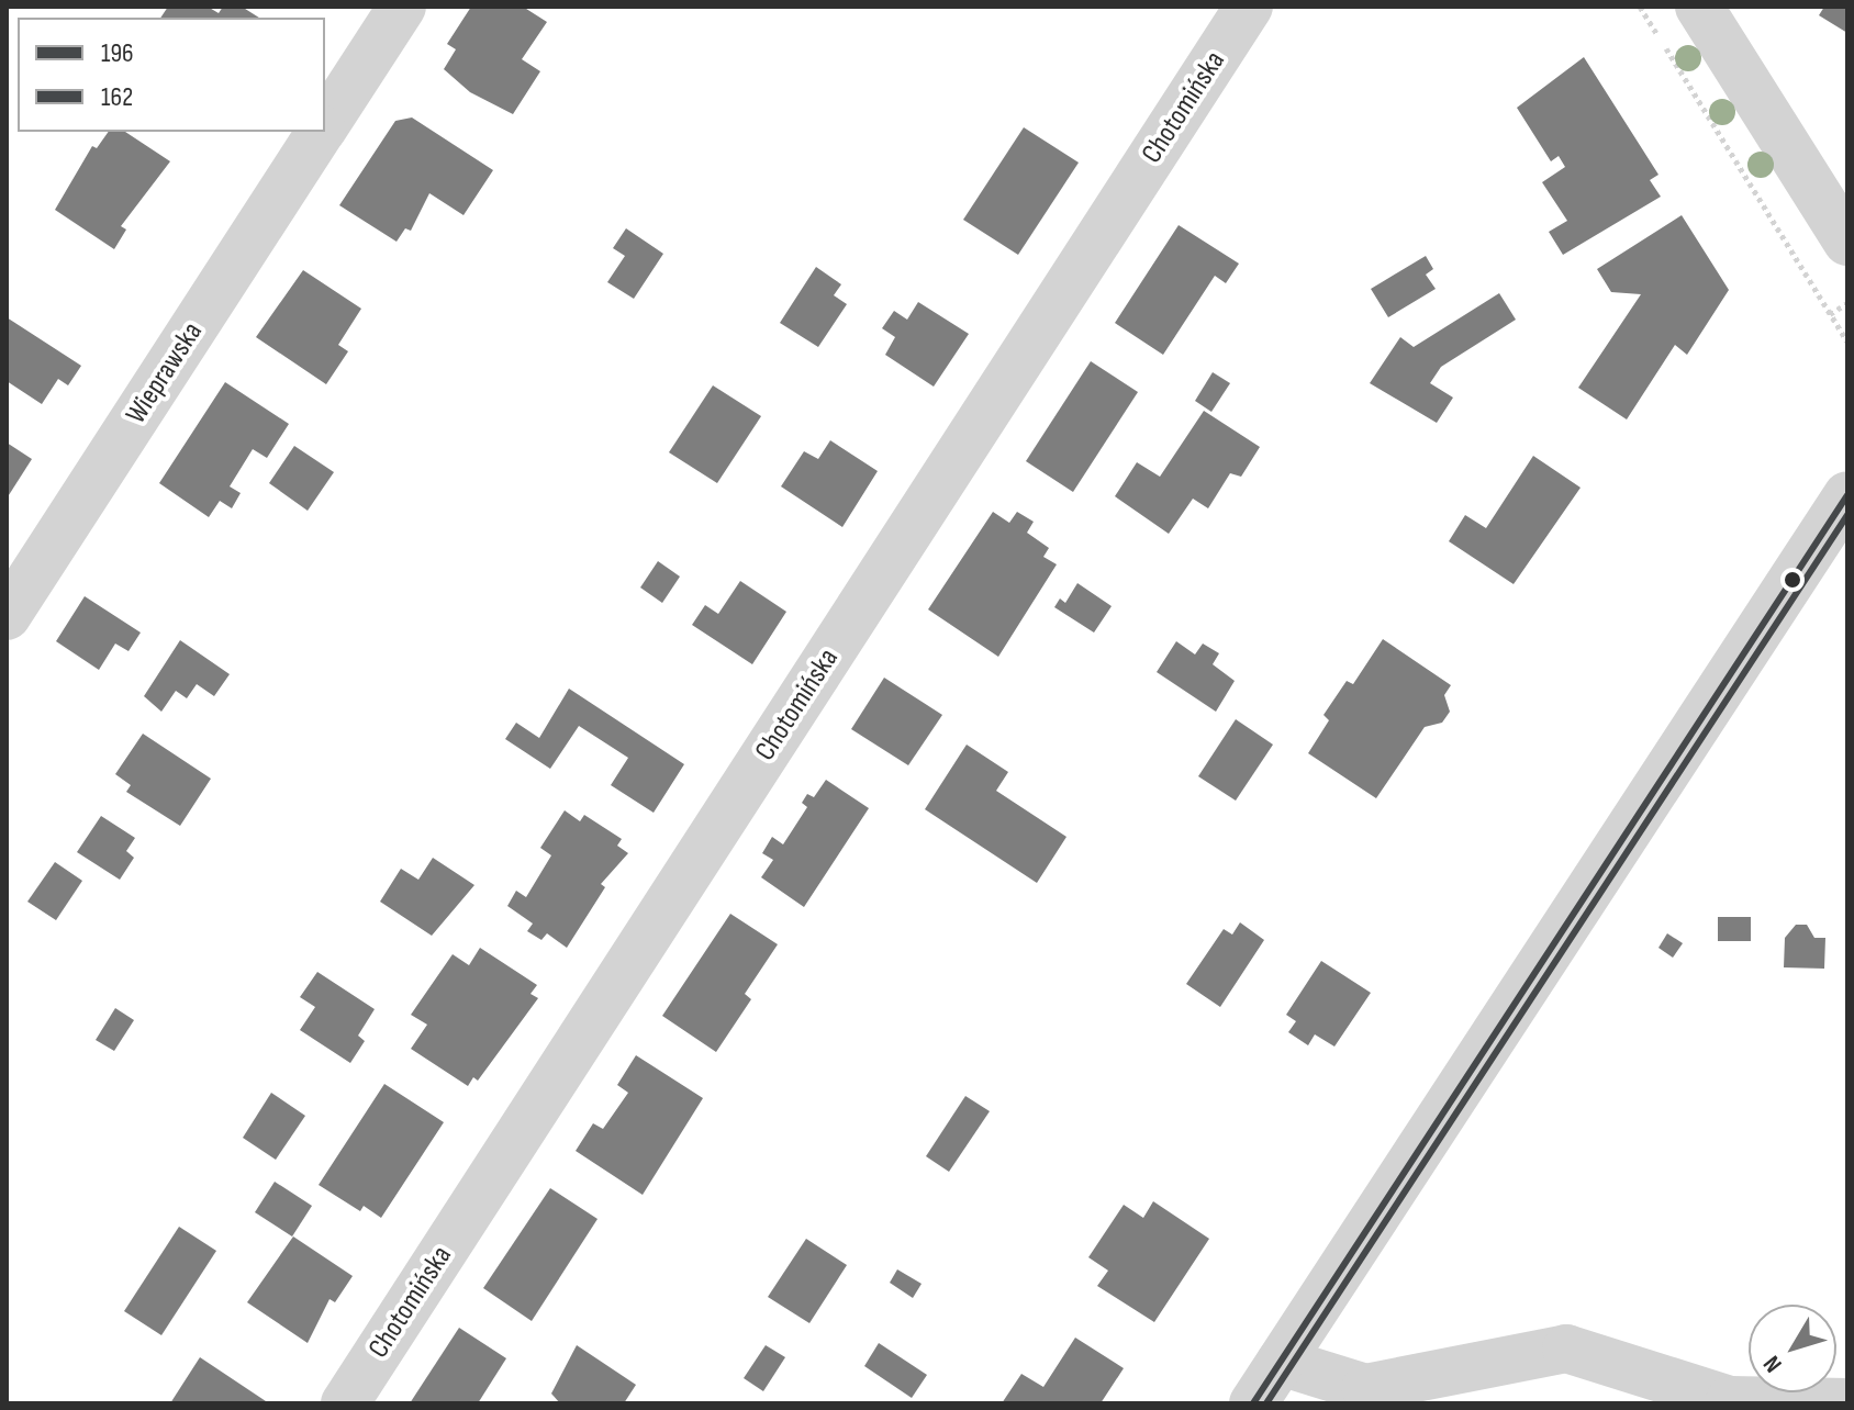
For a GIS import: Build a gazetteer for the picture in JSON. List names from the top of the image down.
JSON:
{
  "streets": {
    "street": ["Chotomińska", "Wieprawska"]
  },
  "lines": ["transit line 196", "transit line 162"],
  "legend": ["196", "162"],
  "north": "bottom left"
}
